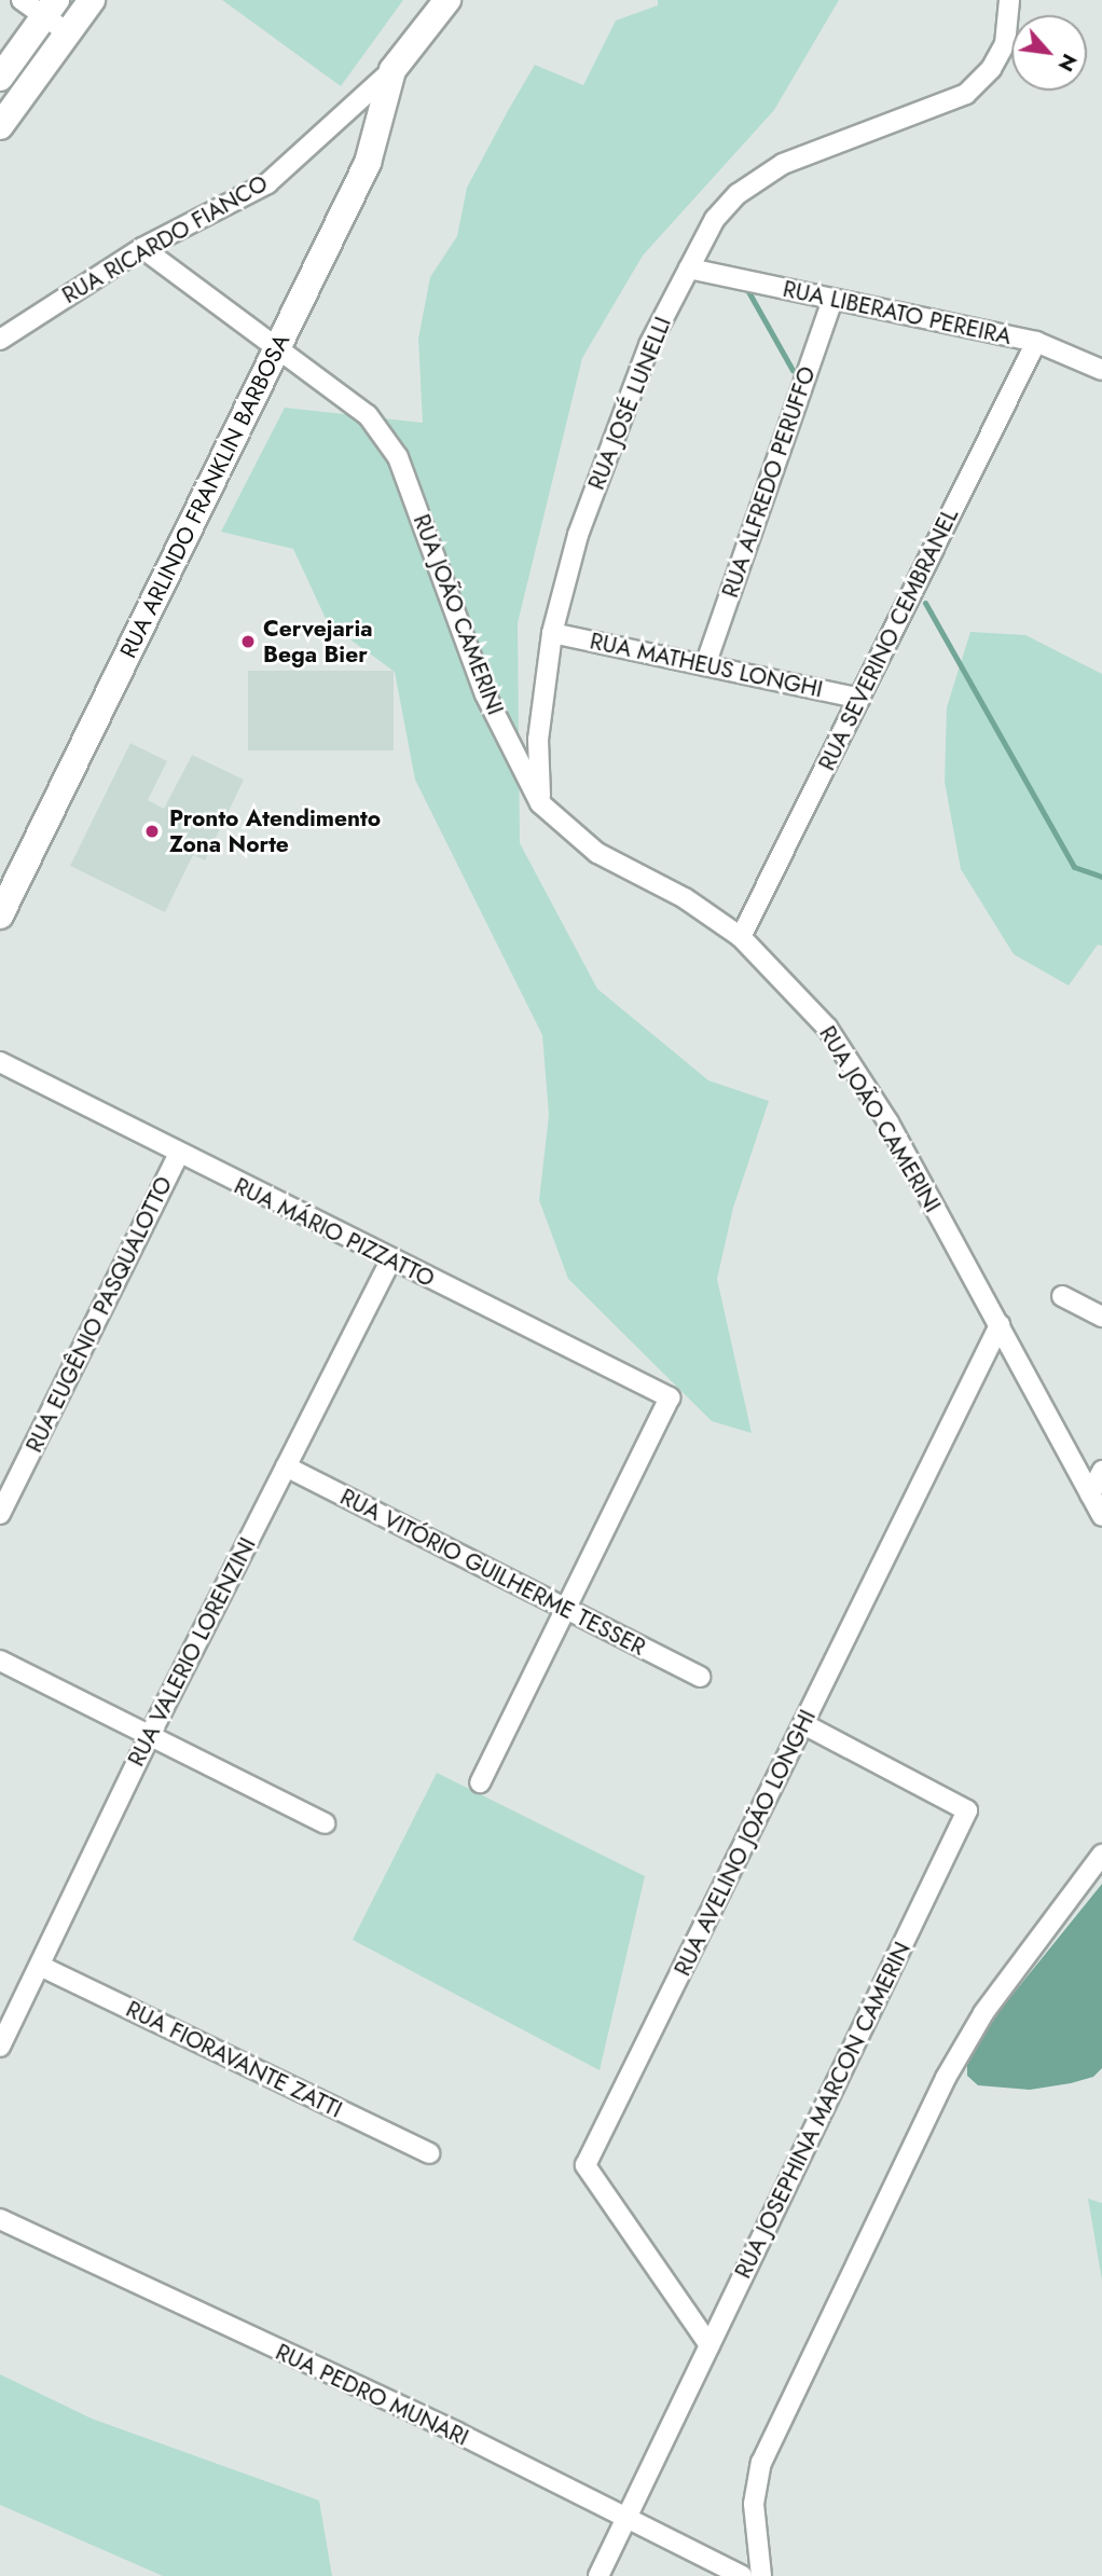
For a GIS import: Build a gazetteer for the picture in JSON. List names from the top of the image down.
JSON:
{
  "streets": {
    "street": [
      "RUA RICARDO FIANCO",
      "RUA LIBERATO PEREIRA",
      "RUA JOSÉ LUNELLI",
      "RUA ALFREDO PERUFFO",
      "RUA ARLINDO FRANKLIN BARBOSA",
      "RUA JOÃO CAMERINI",
      "RUA SEVERINO CEMBRANEL",
      "RUA MATHEUS LONGHI",
      "RUA MÁRIO PIZZATTO",
      "RUA EUGÊNIO PASQUALOTTO",
      "RUA VITÓRIO GUILHERME TESSER",
      "RUA VALERIO LORENZINI",
      "RUA AVELINO JOÃO LONGHI",
      "RUA FIORAVANTE ZATTI",
      "RUA JOSEPHINA MARCON CAMERIN",
      "RUA PEDRO MUNARI"
    ]
  },
  "crossings": [
    ["RUA RICARDO FIANCO", "RUA ARLINDO FRANKLIN BARBOSA"],
    ["RUA RICARDO FIANCO", "RUA JOÃO CAMERINI"],
    ["RUA LIBERATO PEREIRA", "RUA JOSÉ LUNELLI"],
    ["RUA LIBERATO PEREIRA", "RUA ALFREDO PERUFFO"],
    ["RUA LIBERATO PEREIRA", "RUA SEVERINO CEMBRANEL"],
    ["RUA JOSÉ LUNELLI", "RUA JOÃO CAMERINI"],
    ["RUA JOSÉ LUNELLI", "RUA MATHEUS LONGHI"],
    ["RUA ALFREDO PERUFFO", "RUA MATHEUS LONGHI"],
    ["RUA ARLINDO FRANKLIN BARBOSA", "RUA JOÃO CAMERINI"],
    ["RUA JOÃO CAMERINI", "RUA SEVERINO CEMBRANEL"],
    ["RUA JOÃO CAMERINI", "RUA AVELINO JOÃO LONGHI"],
    ["RUA SEVERINO CEMBRANEL", "RUA MATHEUS LONGHI"],
    ["RUA MÁRIO PIZZATTO", "RUA EUGÊNIO PASQUALOTTO"],
    ["RUA MÁRIO PIZZATTO", "RUA VITÓRIO GUILHERME TESSER"],
    ["RUA MÁRIO PIZZATTO", "RUA VALERIO LORENZINI"],
    ["RUA VITÓRIO GUILHERME TESSER", "RUA VALERIO LORENZINI"],
    ["RUA VALERIO LORENZINI", "RUA FIORAVANTE ZATTI"],
    ["RUA AVELINO JOÃO LONGHI", "RUA JOSEPHINA MARCON CAMERIN"],
    ["RUA JOSEPHINA MARCON CAMERIN", "RUA PEDRO MUNARI"]
  ],
  "places": ["Cervejaria Bega Bier", "Pronto Atendimento Zona Norte"],
  "north": "bottom right"
}
